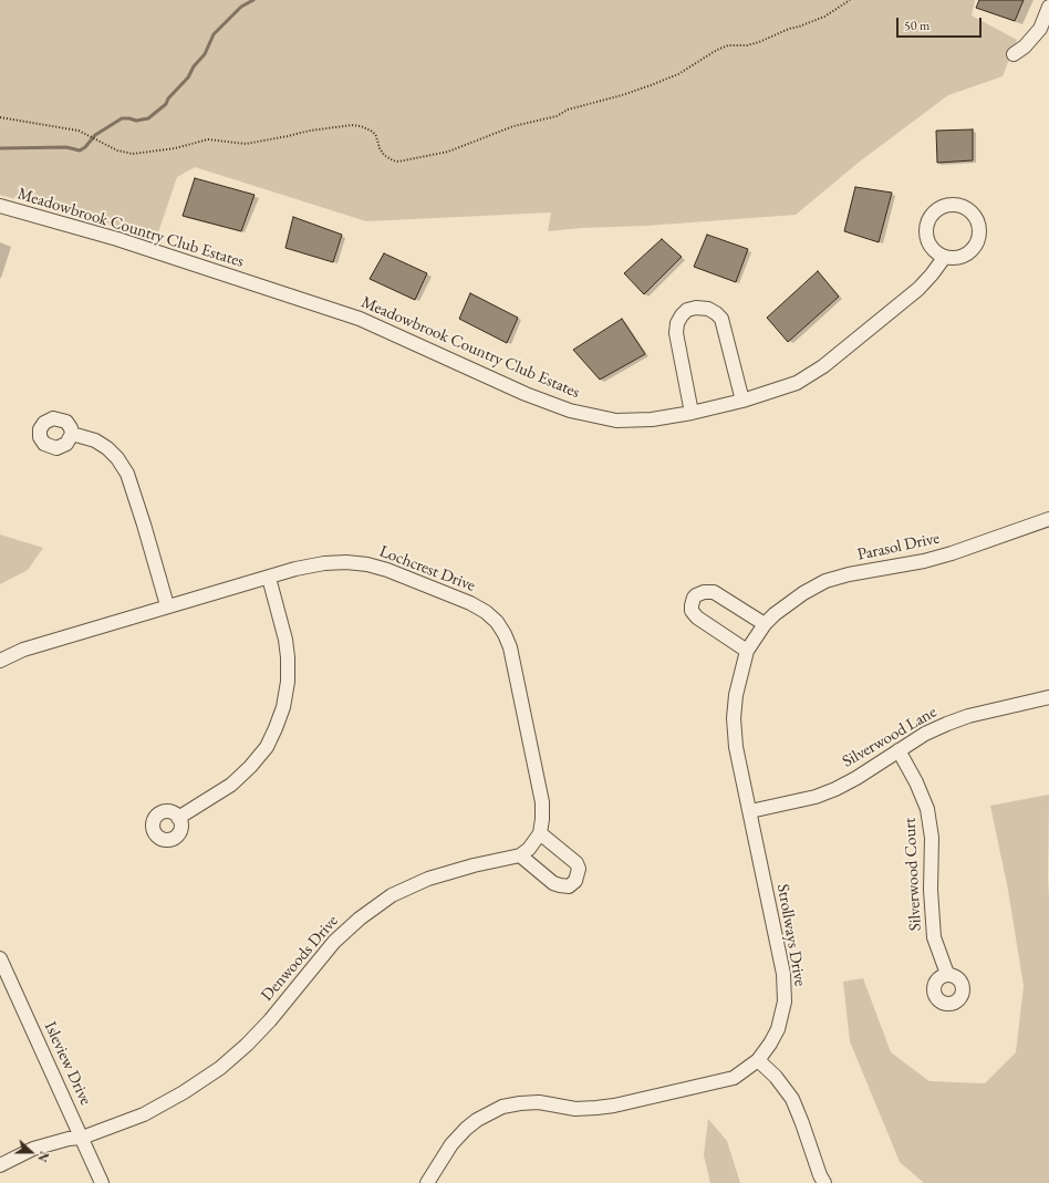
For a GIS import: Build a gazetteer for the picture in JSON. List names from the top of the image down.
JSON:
{
  "streets": {
    "street": [
      "Meadowbrook Country Club Estates",
      "Parasol Drive",
      "Lochcrest Drive",
      "Silverwood Lane",
      "Silverwood Court",
      "Strollways Drive",
      "Denwoods Drive",
      "Isleview Drive"
    ]
  },
  "crossings": [
    ["Parasol Drive", "Strollways Drive"],
    ["Silverwood Lane", "Silverwood Court"],
    ["Silverwood Lane", "Strollways Drive"],
    ["Denwoods Drive", "Isleview Drive"]
  ],
  "scale_bar": "50 m",
  "north": "right"
}
